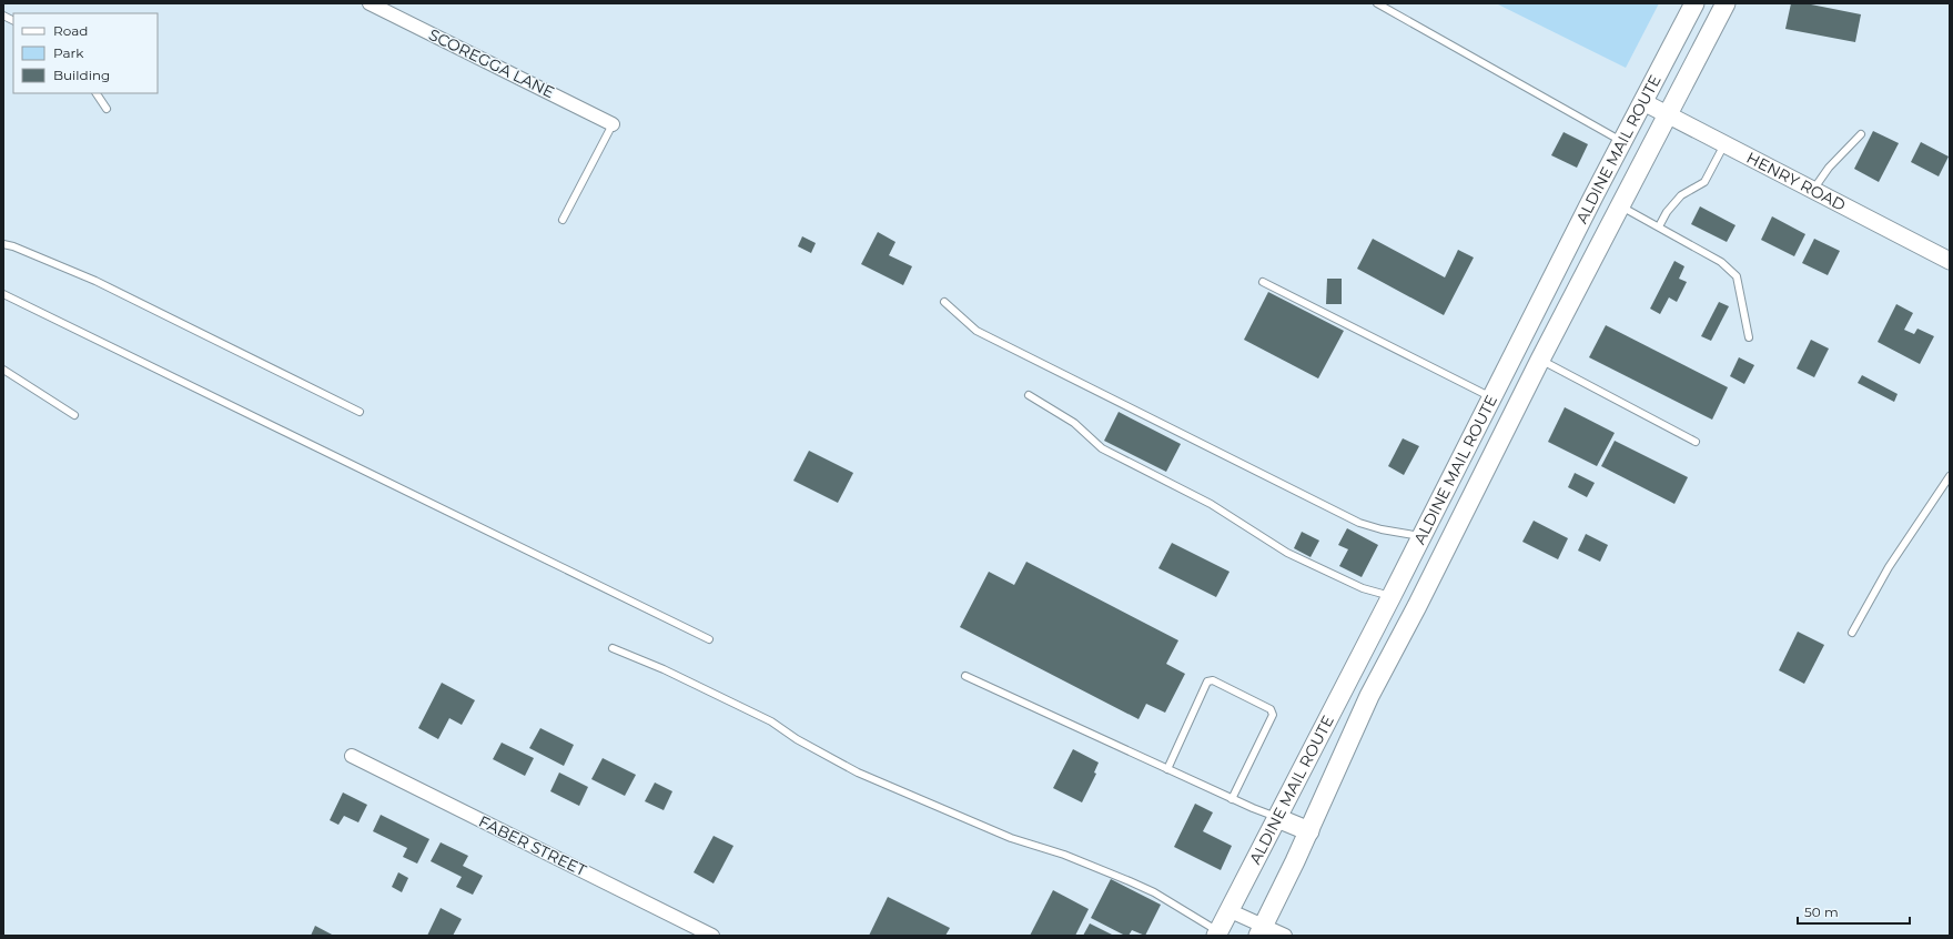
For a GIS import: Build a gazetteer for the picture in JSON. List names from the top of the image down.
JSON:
{
  "streets": {
    "main road": ["ALDINE MAIL ROUTE"],
    "street": ["SCOREGGA LANE", "HENRY ROAD", "FABER STREET"]
  },
  "crossings": [
    ["ALDINE MAIL ROUTE", "HENRY ROAD"]
  ],
  "legend": ["Road", "Park", "Building"],
  "scale_bar": "50 m"
}
